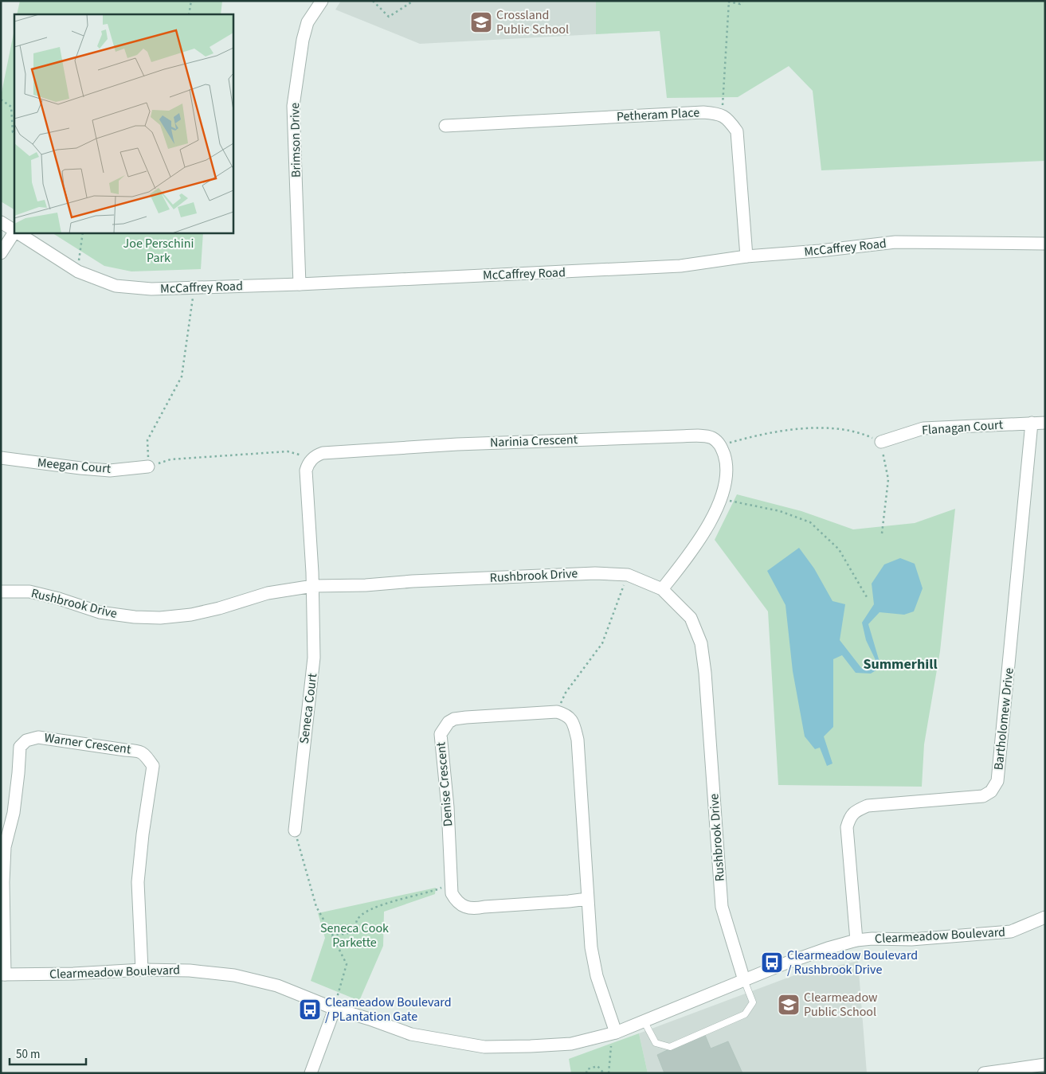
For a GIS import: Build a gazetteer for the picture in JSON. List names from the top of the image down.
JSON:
{
  "streets": {
    "street": [
      "Petheram Place",
      "Brimson Drive",
      "McCaffrey Road",
      "Flanagan Court",
      "Narinia Crescent",
      "Meegan Court",
      "Rushbrook Drive",
      "Seneca Court",
      "Bartholomew Drive",
      "Warner Crescent",
      "Denise Crescent",
      "Clearmeadow Boulevard"
    ]
  },
  "crossings": [
    ["Brimson Drive", "McCaffrey Road"],
    ["Flanagan Court", "Bartholomew Drive"],
    ["Rushbrook Drive", "Seneca Court"],
    ["Rushbrook Drive", "Clearmeadow Boulevard"],
    ["Bartholomew Drive", "Clearmeadow Boulevard"],
    ["Warner Crescent", "Clearmeadow Boulevard"]
  ],
  "districts": ["Summerhill"],
  "parks": ["Joe Perschini Park", "Seneca Cook Parkette"],
  "places": {
    "school or university": ["Crossland Public School", "Clearmeadow Public School"],
    "bus stop": ["Clearmeadow Boulevard / Rushbrook Drive", "Cleameadow Boulevard / PLantation Gate"]
  },
  "scale_bar": "50 m"
}
